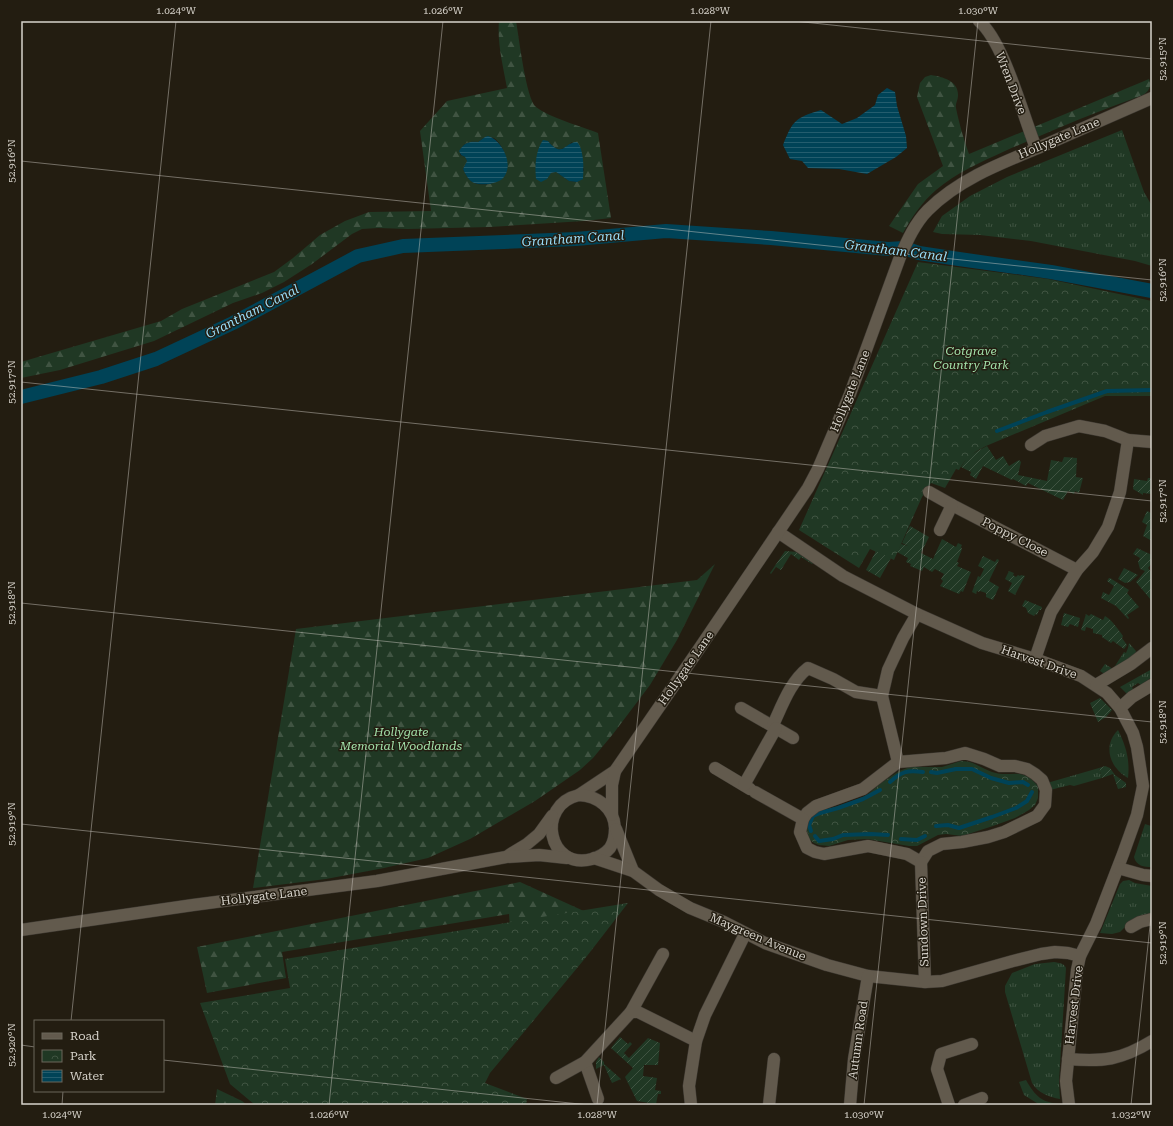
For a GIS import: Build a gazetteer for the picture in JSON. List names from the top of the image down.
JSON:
{
  "streets": {
    "street": [
      "Wren Drive",
      "Hollygate Lane",
      "Poppy Close",
      "Harvest Drive",
      "Sundown Drive",
      "Maygreen Avenue",
      "Autumn Road"
    ]
  },
  "crossings": [
    ["Wren Drive", "Hollygate Lane"],
    ["Hollygate Lane", "Harvest Drive"],
    ["Hollygate Lane", "Maygreen Avenue"],
    ["Harvest Drive", "Maygreen Avenue"],
    ["Sundown Drive", "Maygreen Avenue"],
    ["Maygreen Avenue", "Autumn Road"]
  ],
  "water": ["Grantham Canal"],
  "parks": ["Cotgrave Country Park", "Hollygate Memorial Woodlands"],
  "legend": ["Road", "Park", "Water"],
  "coordinates": [
    "1.024°W",
    "1.026°W",
    "1.028°W",
    "1.030°W",
    "52.915°N",
    "52.916°N",
    "52.917°N",
    "52.918°N",
    "52.919°N",
    "52.920°N",
    "1.032°W"
  ]
}
